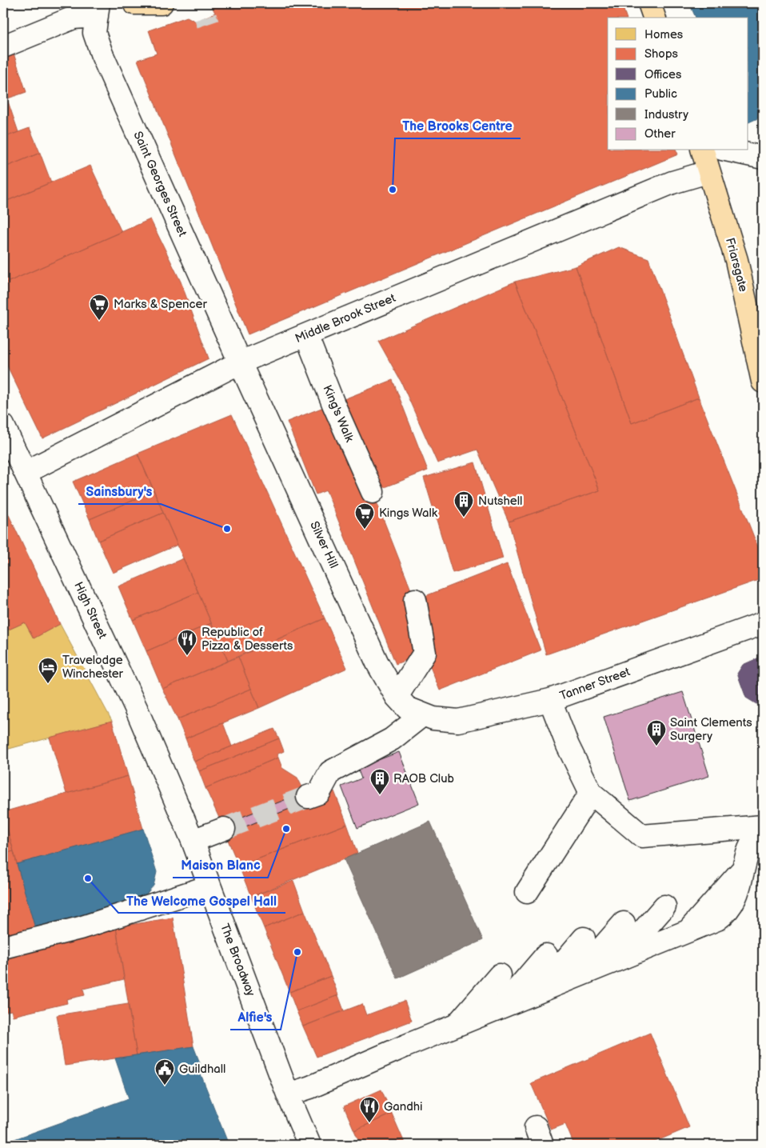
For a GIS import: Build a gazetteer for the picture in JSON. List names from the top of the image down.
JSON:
{
  "streets": {
    "main road": ["Friarsgate"],
    "street": [
      "Saint Georges Street",
      "Middle Brook Street",
      "King's Walk",
      "Silver Hill",
      "High Street",
      "Tanner Street",
      "The Broadway"
    ]
  },
  "crossings": [
    ["Saint Georges Street", "Middle Brook Street"],
    ["Saint Georges Street", "Silver Hill"],
    ["Friarsgate", "Middle Brook Street"],
    ["Middle Brook Street", "King's Walk"],
    ["Middle Brook Street", "Silver Hill"],
    ["Middle Brook Street", "High Street"],
    ["Silver Hill", "Tanner Street"],
    ["High Street", "The Broadway"]
  ],
  "places": {
    "other": [
      "The Brooks Centre",
      "Sainsbury's",
      "Maison Blanc",
      "The Welcome Gospel Hall",
      "Alfie's"
    ],
    "supermarket": ["Marks & Spencer", "Kings Walk"],
    "building": ["Nutshell", "Saint Clements Surgery", "RAOB Club"],
    "restaurant": ["Republic of Pizza & Desserts", "Gandhi"],
    "hotel": ["Travelodge Winchester"],
    "public building": ["Guildhall"]
  },
  "legend": [
    "Homes",
    "Shops",
    "Offices",
    "Public",
    "Industry",
    "Other"
  ]
}
